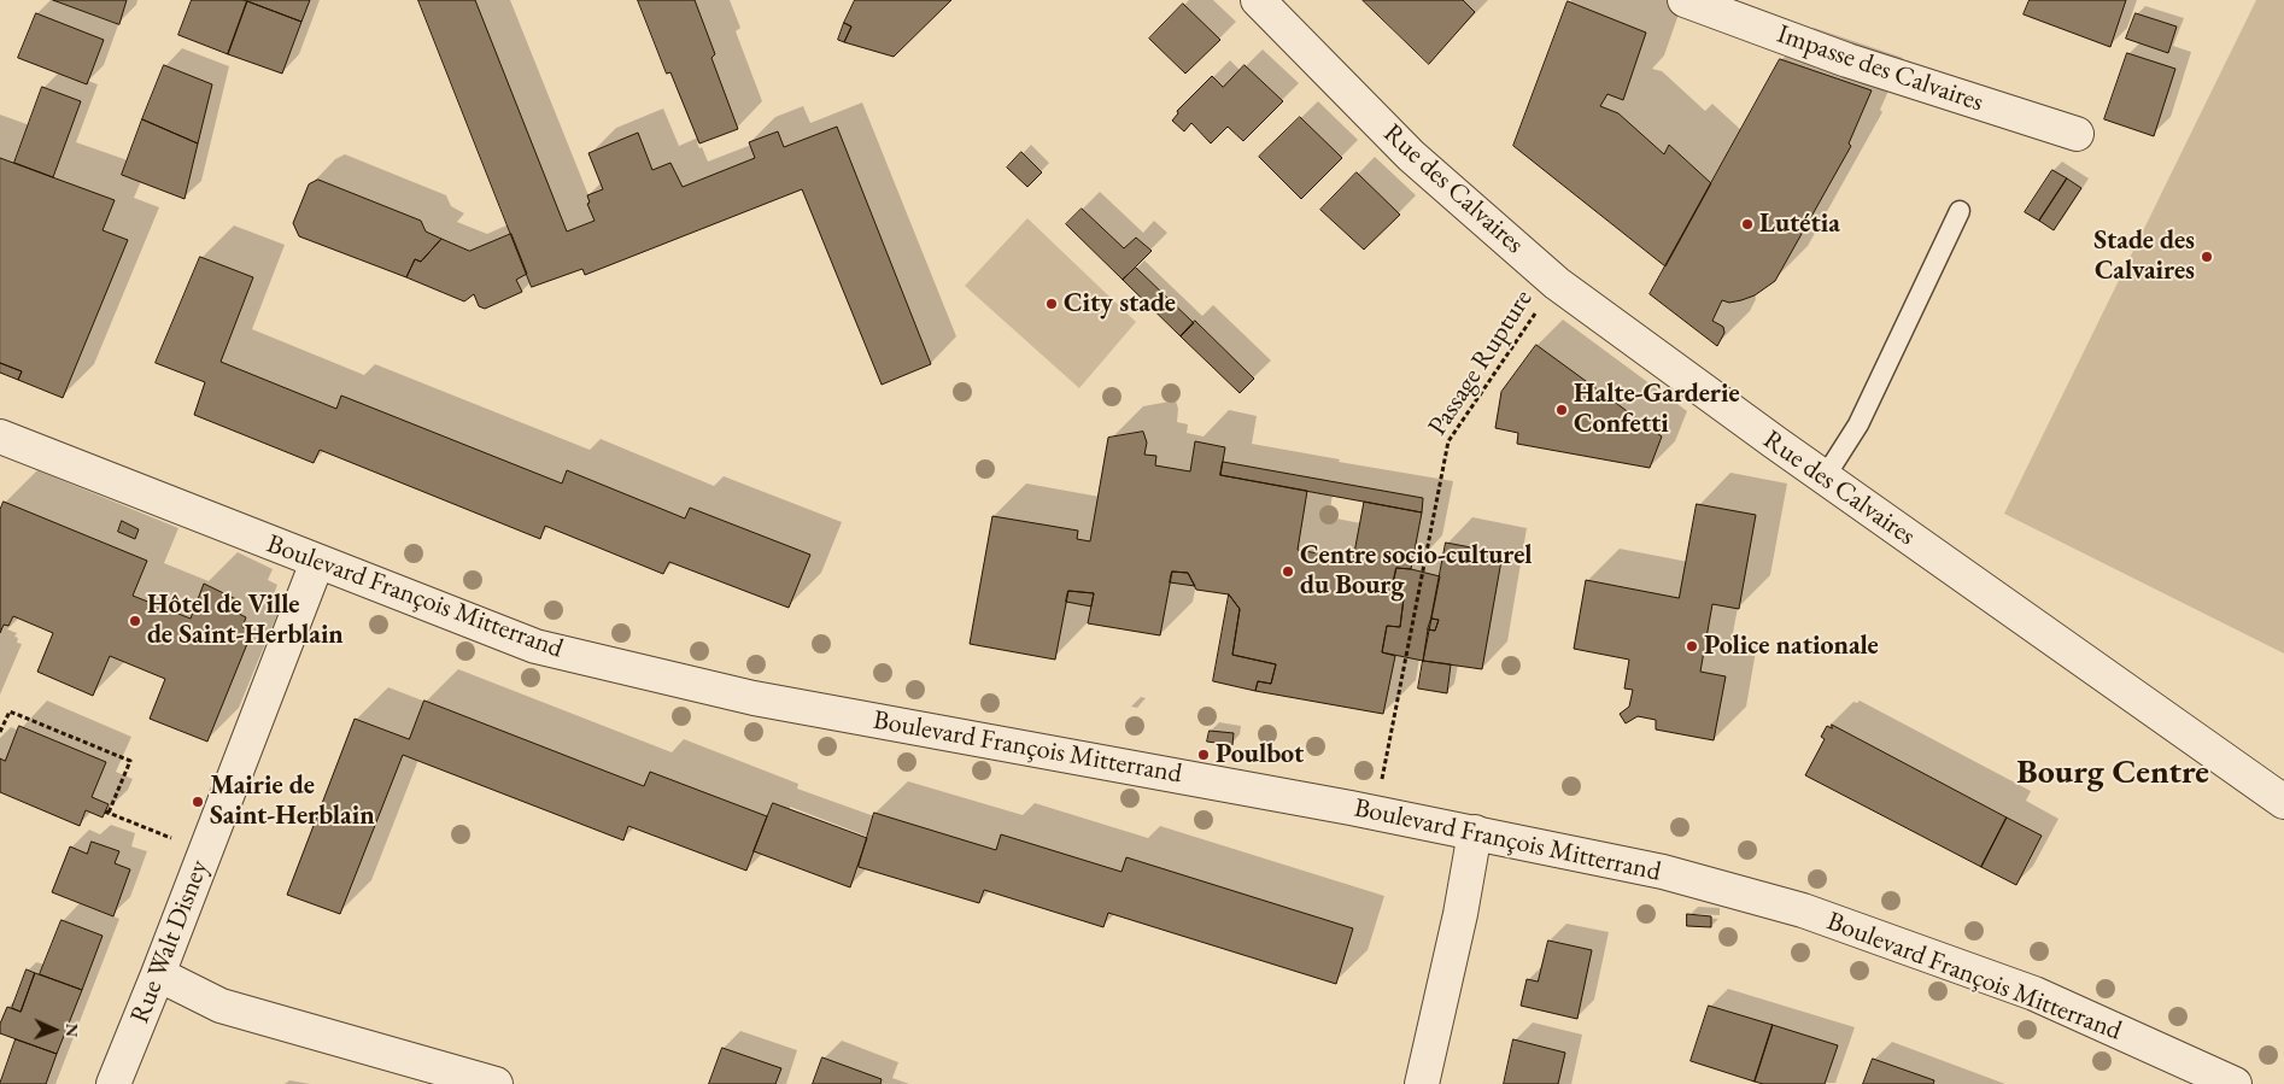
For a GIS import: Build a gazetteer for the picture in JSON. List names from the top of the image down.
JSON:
{
  "streets": {
    "street": [
      "Impasse des Calvaires",
      "Rue des Calvaires",
      "Boulevard François Mitterrand",
      "Rue Walt Disney"
    ],
    "path": ["Passage Rupture"]
  },
  "crossings": [
    ["Rue des Calvaires", "Passage Rupture"],
    ["Passage Rupture", "Boulevard François Mitterrand"],
    ["Boulevard François Mitterrand", "Rue Walt Disney"]
  ],
  "districts": ["Bourg Centre"],
  "places": [
    "Lutétia",
    "Stade des Calvaires",
    "City stade",
    "Halte-Garderie Confetti",
    "Centre socio-culturel du Bourg",
    "Hôtel de Ville de Saint-Herblain",
    "Police nationale",
    "Poulbot",
    "Mairie de Saint-Herblain"
  ],
  "north": "right"
}
